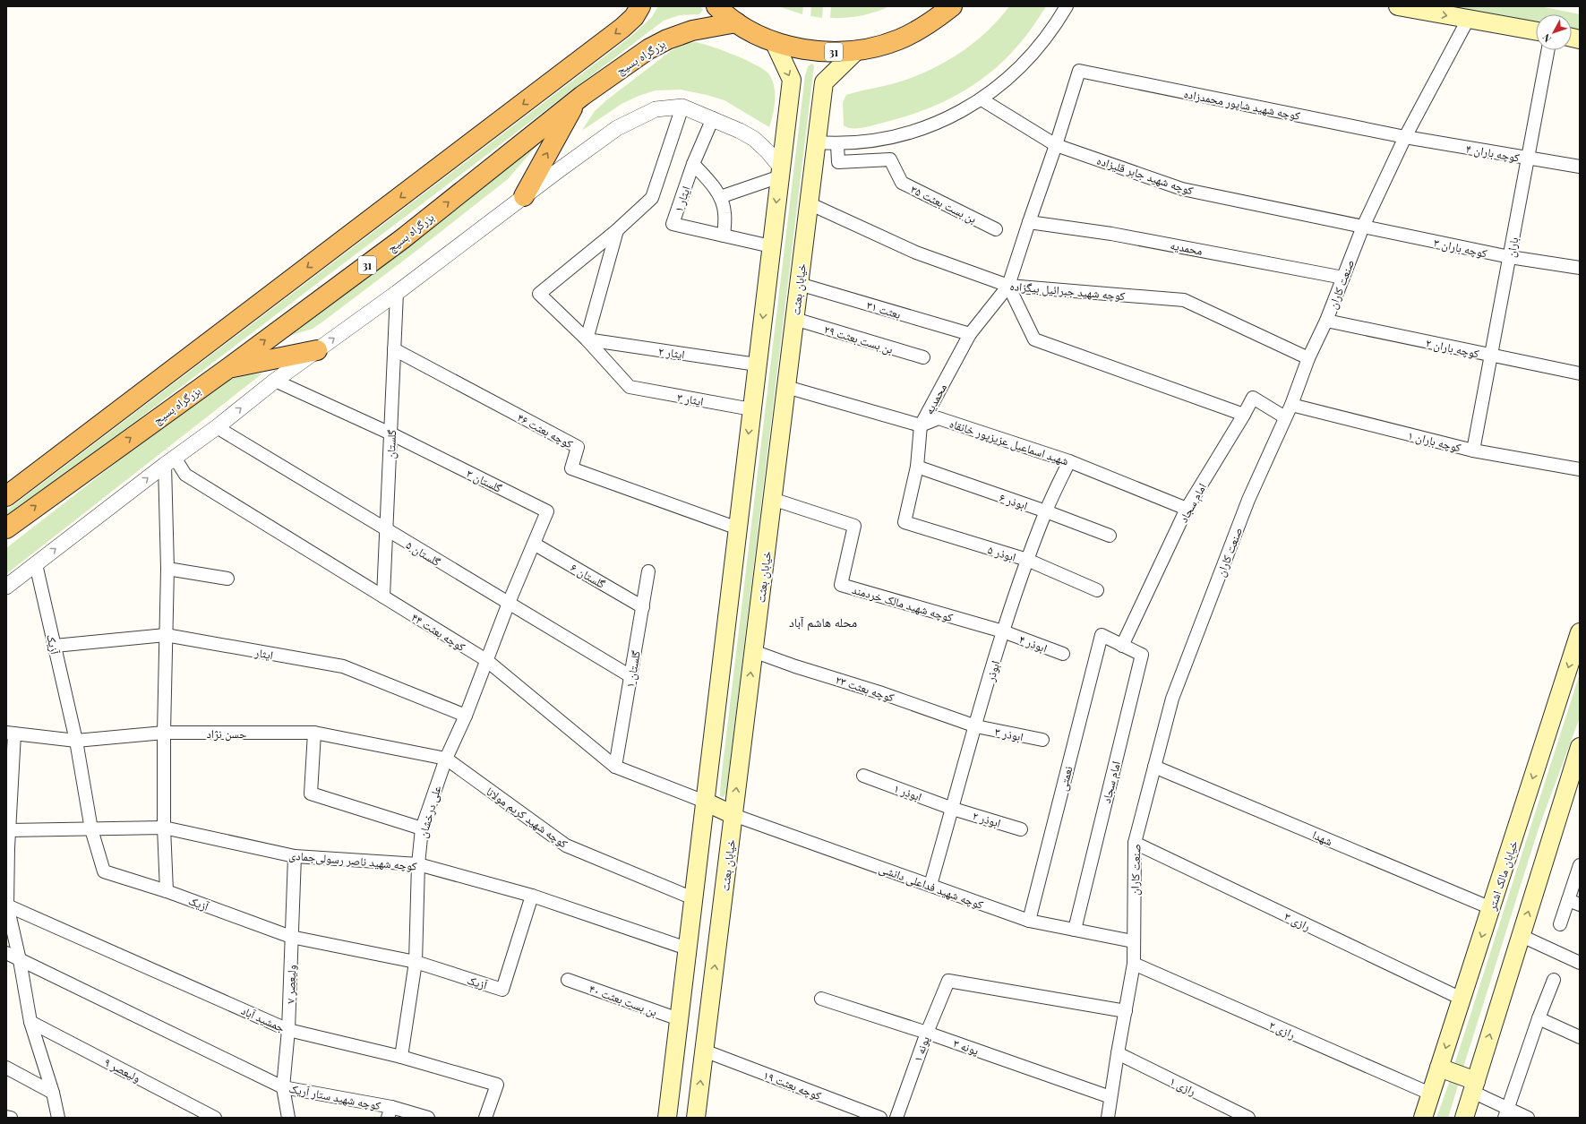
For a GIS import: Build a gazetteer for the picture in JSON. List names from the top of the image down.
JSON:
{
  "streets": {
    "highway": ["31", "بزرگراه بسیج"],
    "main road": ["خیابان بعثت", "خیابان مالک اشتر"],
    "street": [
      "کوچه شهید شاپور محمدزاده",
      "کوچه باران ۴",
      "کوچه شهید جابر قلیزاده",
      "ایثار ۱",
      "بن بست بعثت ۳۵",
      "محمدیه",
      "کوچه باران ۳",
      "باران",
      "صنعت کاران",
      "کوچه شهید جبرائیل بیگزاده",
      "بعثت ۳۱",
      "بن بست بعثت ۲۹",
      "کوچه باران ۲",
      "ایثار ۲",
      "ایثار ۳",
      "کوچه بعثت ۴۶",
      "کوچه باران ۱",
      "شهید اسماعیل عزیزپور خانقاه",
      "گلستان",
      "گلستان ۳",
      "ابوذر ۶",
      "امام سجاد",
      "گلستان ۵",
      "ابوذر ۵",
      "گلستان ۶",
      "کوچه شهید مالک خردمند",
      "کوچه بعثت ۴۴",
      "ابوذر ۴",
      "آزیک",
      "ایثار",
      "گلستان ۱",
      "ابوذر",
      "کوچه بعثت ۲۳",
      "حسن نژاد",
      "ابوذر ۳",
      "نعمتی",
      "ابوذر ۱",
      "علی درخشان",
      "کوچه شهید کریم مولانا",
      "ابوذر ۲",
      "شهدا",
      "کوچه شهید ناصر رسولی‌جمادی",
      "کوچه شهید فداعلی دانشی",
      "رازی ۳",
      "ولیعصر ۷",
      "بن بست بعثت ۴۰",
      "جمشید آباد",
      "رازی ۲",
      "پونه ۳",
      "پونه ۱",
      "ولیعصر ۹",
      "کوچه بعثت ۱۹",
      "رازی ۱",
      "کوچه شهید ستار آریک"
    ]
  },
  "crossings": [
    ["31", "بزرگراه بسیج"],
    ["31", "خیابان بعثت"],
    ["کوچه شهید شاپور محمدزاده", "کوچه باران ۴"],
    ["کوچه شهید شاپور محمدزاده", "محمدیه"],
    ["کوچه شهید شاپور محمدزاده", "صنعت کاران"],
    ["کوچه باران ۴", "باران"],
    ["کوچه باران ۴", "صنعت کاران"],
    ["کوچه شهید جابر قلیزاده", "محمدیه"],
    ["کوچه شهید جابر قلیزاده", "کوچه باران ۳"],
    ["کوچه شهید جابر قلیزاده", "صنعت کاران"],
    ["محمدیه", "صنعت کاران"],
    ["محمدیه", "کوچه شهید جبرائیل بیگزاده"],
    ["محمدیه", "بعثت ۳۱"],
    ["محمدیه", "شهید اسماعیل عزیزپور خانقاه"],
    ["کوچه باران ۳", "باران"],
    ["کوچه باران ۳", "صنعت کاران"],
    ["باران", "کوچه باران ۲"],
    ["باران", "کوچه باران ۱"],
    ["صنعت کاران", "کوچه شهید جبرائیل بیگزاده"],
    ["صنعت کاران", "کوچه باران ۲"],
    ["صنعت کاران", "کوچه باران ۱"],
    ["صنعت کاران", "امام سجاد"],
    ["صنعت کاران", "شهدا"],
    ["صنعت کاران", "کوچه شهید فداعلی دانشی"],
    ["صنعت کاران", "رازی ۳"],
    ["صنعت کاران", "رازی ۲"],
    ["صنعت کاران", "پونه ۳"],
    ["صنعت کاران", "پونه ۱"],
    ["صنعت کاران", "رازی ۱"],
    ["خیابان بعثت", "کوچه شهید جبرائیل بیگزاده"],
    ["خیابان بعثت", "بعثت ۳۱"],
    ["خیابان بعثت", "بن بست بعثت ۲۹"],
    ["خیابان بعثت", "کوچه شهید مالک خردمند"],
    ["خیابان بعثت", "کوچه بعثت ۲۳"],
    ["خیابان بعثت", "کوچه شهید فداعلی دانشی"],
    ["خیابان بعثت", "کوچه بعثت ۱۹"],
    ["ایثار ۲", "ایثار ۳"],
    ["کوچه بعثت ۴۶", "گلستان"],
    ["شهید اسماعیل عزیزپور خانقاه", "امام سجاد"],
    ["شهید اسماعیل عزیزپور خانقاه", "ابوذر"],
    ["گلستان", "گلستان ۳"],
    ["گلستان", "گلستان ۵"],
    ["گلستان", "کوچه بعثت ۴۴"],
    ["گلستان ۳", "گلستان ۵"],
    ["گلستان ۳", "گلستان ۶"],
    ["گلستان ۳", "کوچه بعثت ۴۴"],
    ["گلستان ۳", "علی درخشان"],
    ["ابوذر ۶", "ابوذر ۵"],
    ["ابوذر ۶", "ابوذر"],
    ["امام سجاد", "نعمتی"],
    ["امام سجاد", "کوچه شهید فداعلی دانشی"],
    ["گلستان ۵", "گلستان ۱"],
    ["ابوذر ۵", "ابوذر"],
    ["گلستان ۶", "گلستان ۱"],
    ["کوچه شهید مالک خردمند", "ابوذر ۴"],
    ["کوچه شهید مالک خردمند", "ابوذر"],
    ["کوچه بعثت ۴۴", "گلستان ۱"],
    ["کوچه بعثت ۴۴", "علی درخشان"],
    ["ابوذر ۴", "ابوذر"],
    ["آزیک", "ایثار"],
    ["آزیک", "حسن نژاد"],
    ["آزیک", "علی درخشان"],
    ["آزیک", "کوچه شهید ناصر رسولی‌جمادی"],
    ["آزیک", "ولیعصر ۷"],
    ["ایثار", "علی درخشان"],
    ["ابوذر", "کوچه بعثت ۲۳"],
    ["ابوذر", "ابوذر ۳"],
    ["ابوذر", "ابوذر ۱"],
    ["ابوذر", "ابوذر ۲"],
    ["ابوذر", "کوچه شهید فداعلی دانشی"],
    ["کوچه بعثت ۲۳", "ابوذر ۳"],
    ["حسن نژاد", "علی درخشان"],
    ["حسن نژاد", "کوچه شهید کریم مولانا"],
    ["نعمتی", "کوچه شهید فداعلی دانشی"],
    ["ابوذر ۱", "ابوذر ۲"],
    ["علی درخشان", "کوچه شهید کریم مولانا"],
    ["علی درخشان", "کوچه شهید ناصر رسولی‌جمادی"],
    ["علی درخشان", "جمشید آباد"],
    ["شهدا", "خیابان مالک اشتر"],
    ["کوچه شهید ناصر رسولی‌جمادی", "ولیعصر ۷"],
    ["خیابان مالک اشتر", "رازی ۳"],
    ["خیابان مالک اشتر", "رازی ۲"],
    ["ولیعصر ۷", "جمشید آباد"],
    ["ولیعصر ۷", "کوچه شهید ستار آریک"],
    ["پونه ۳", "پونه ۱"]
  ],
  "districts": ["محله هاشم آباد"],
  "north": "bottom left"
}
